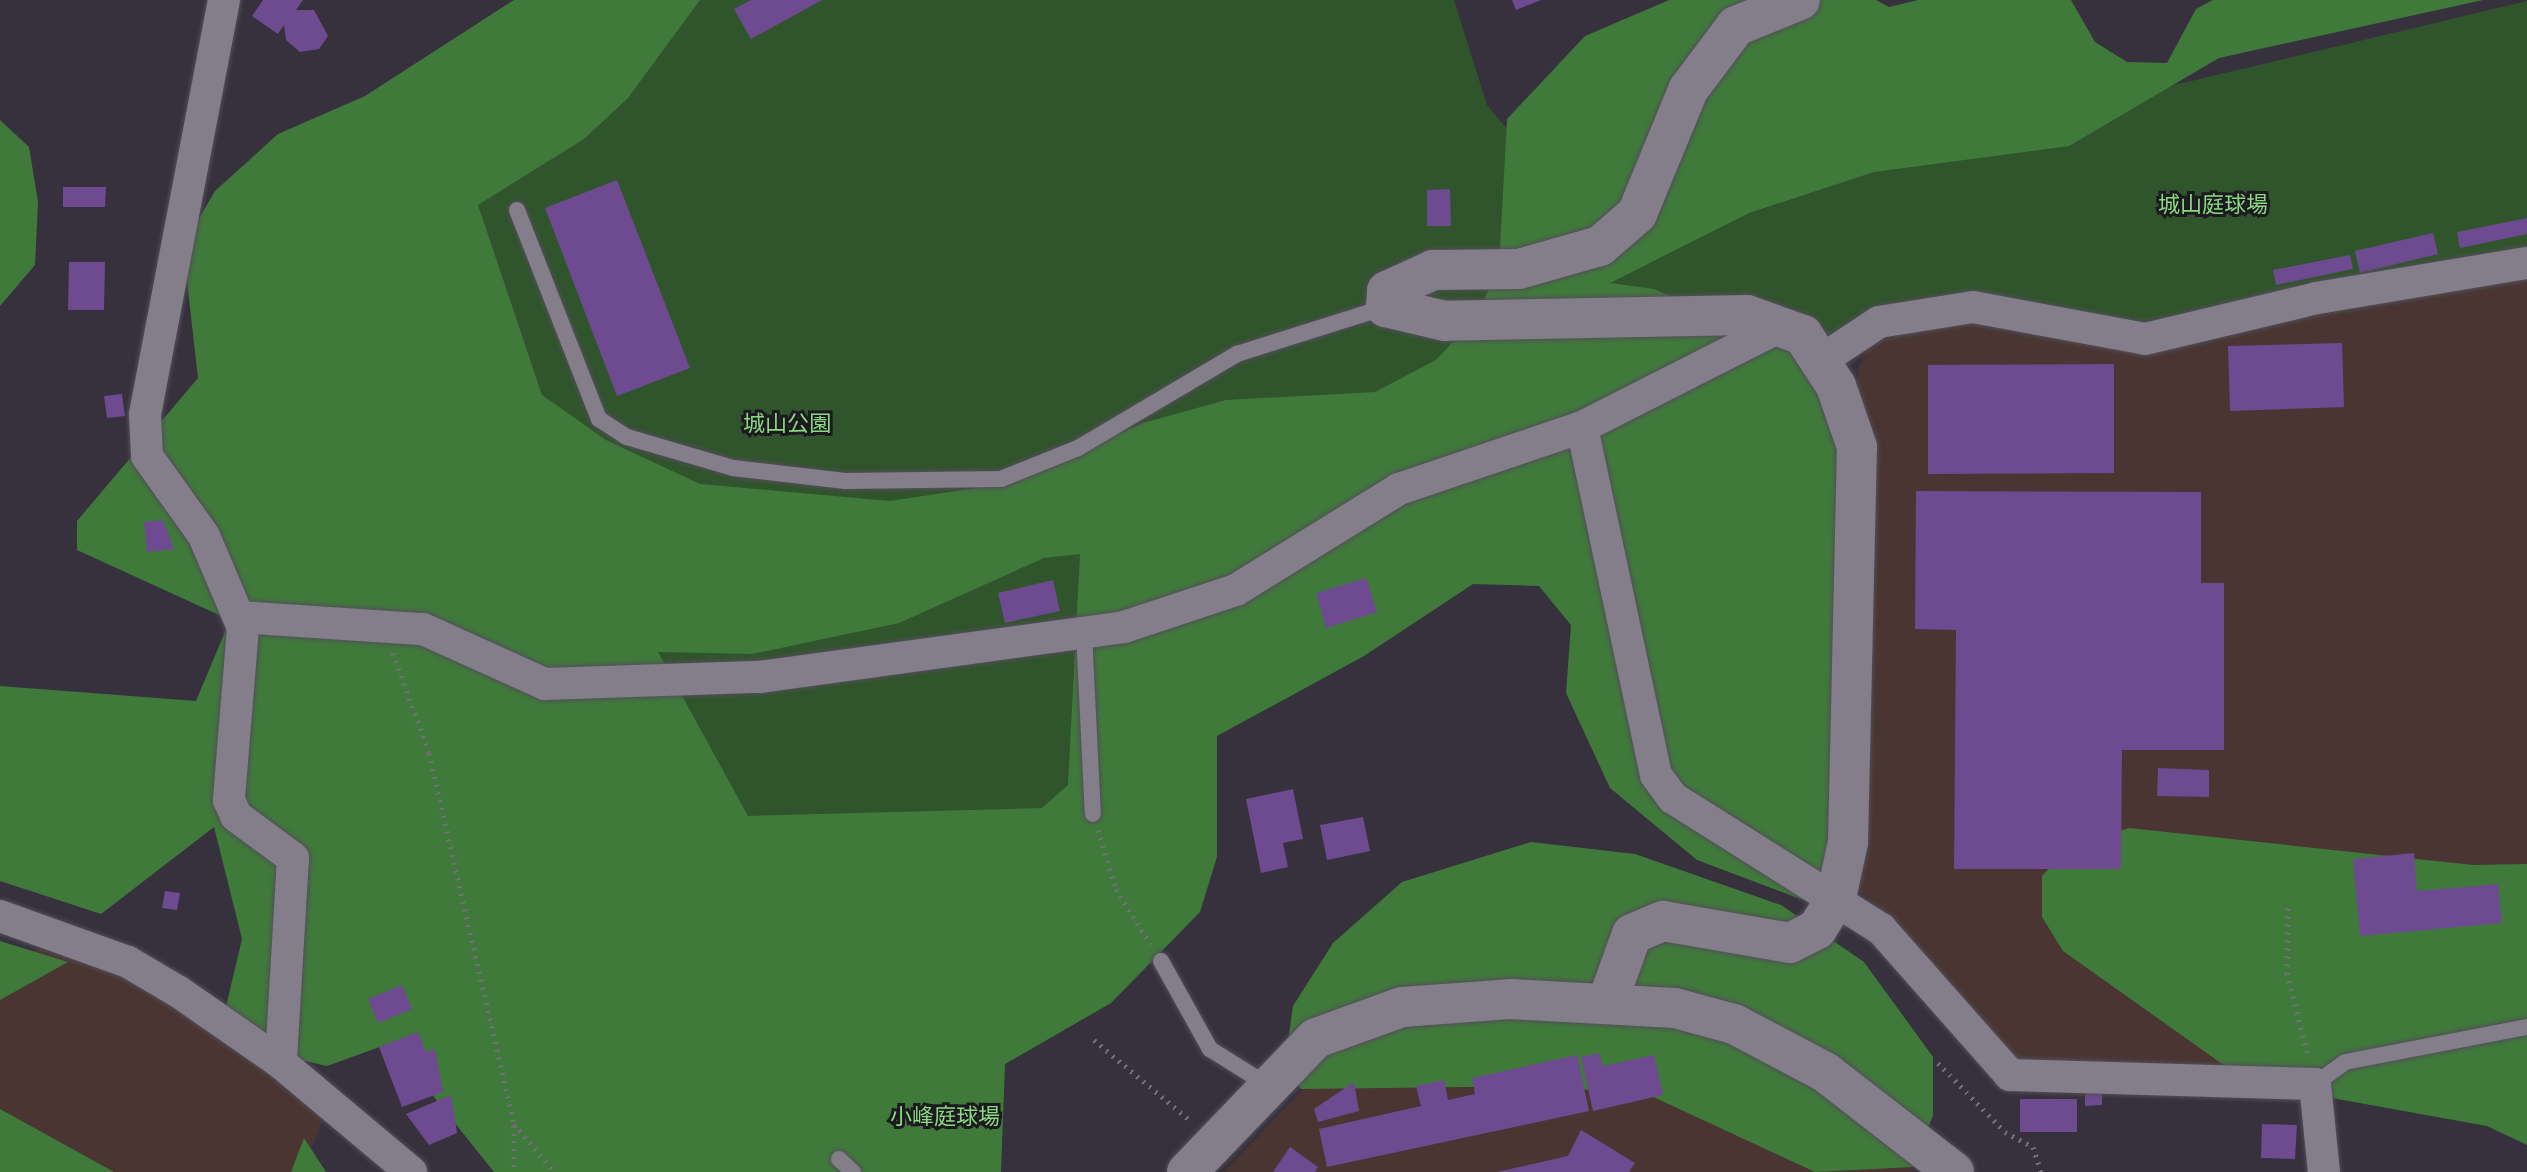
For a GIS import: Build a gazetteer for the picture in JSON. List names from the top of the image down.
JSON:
{
  "parks": ["城山庭球場", "城山公園", "小峰庭球場"]
}
